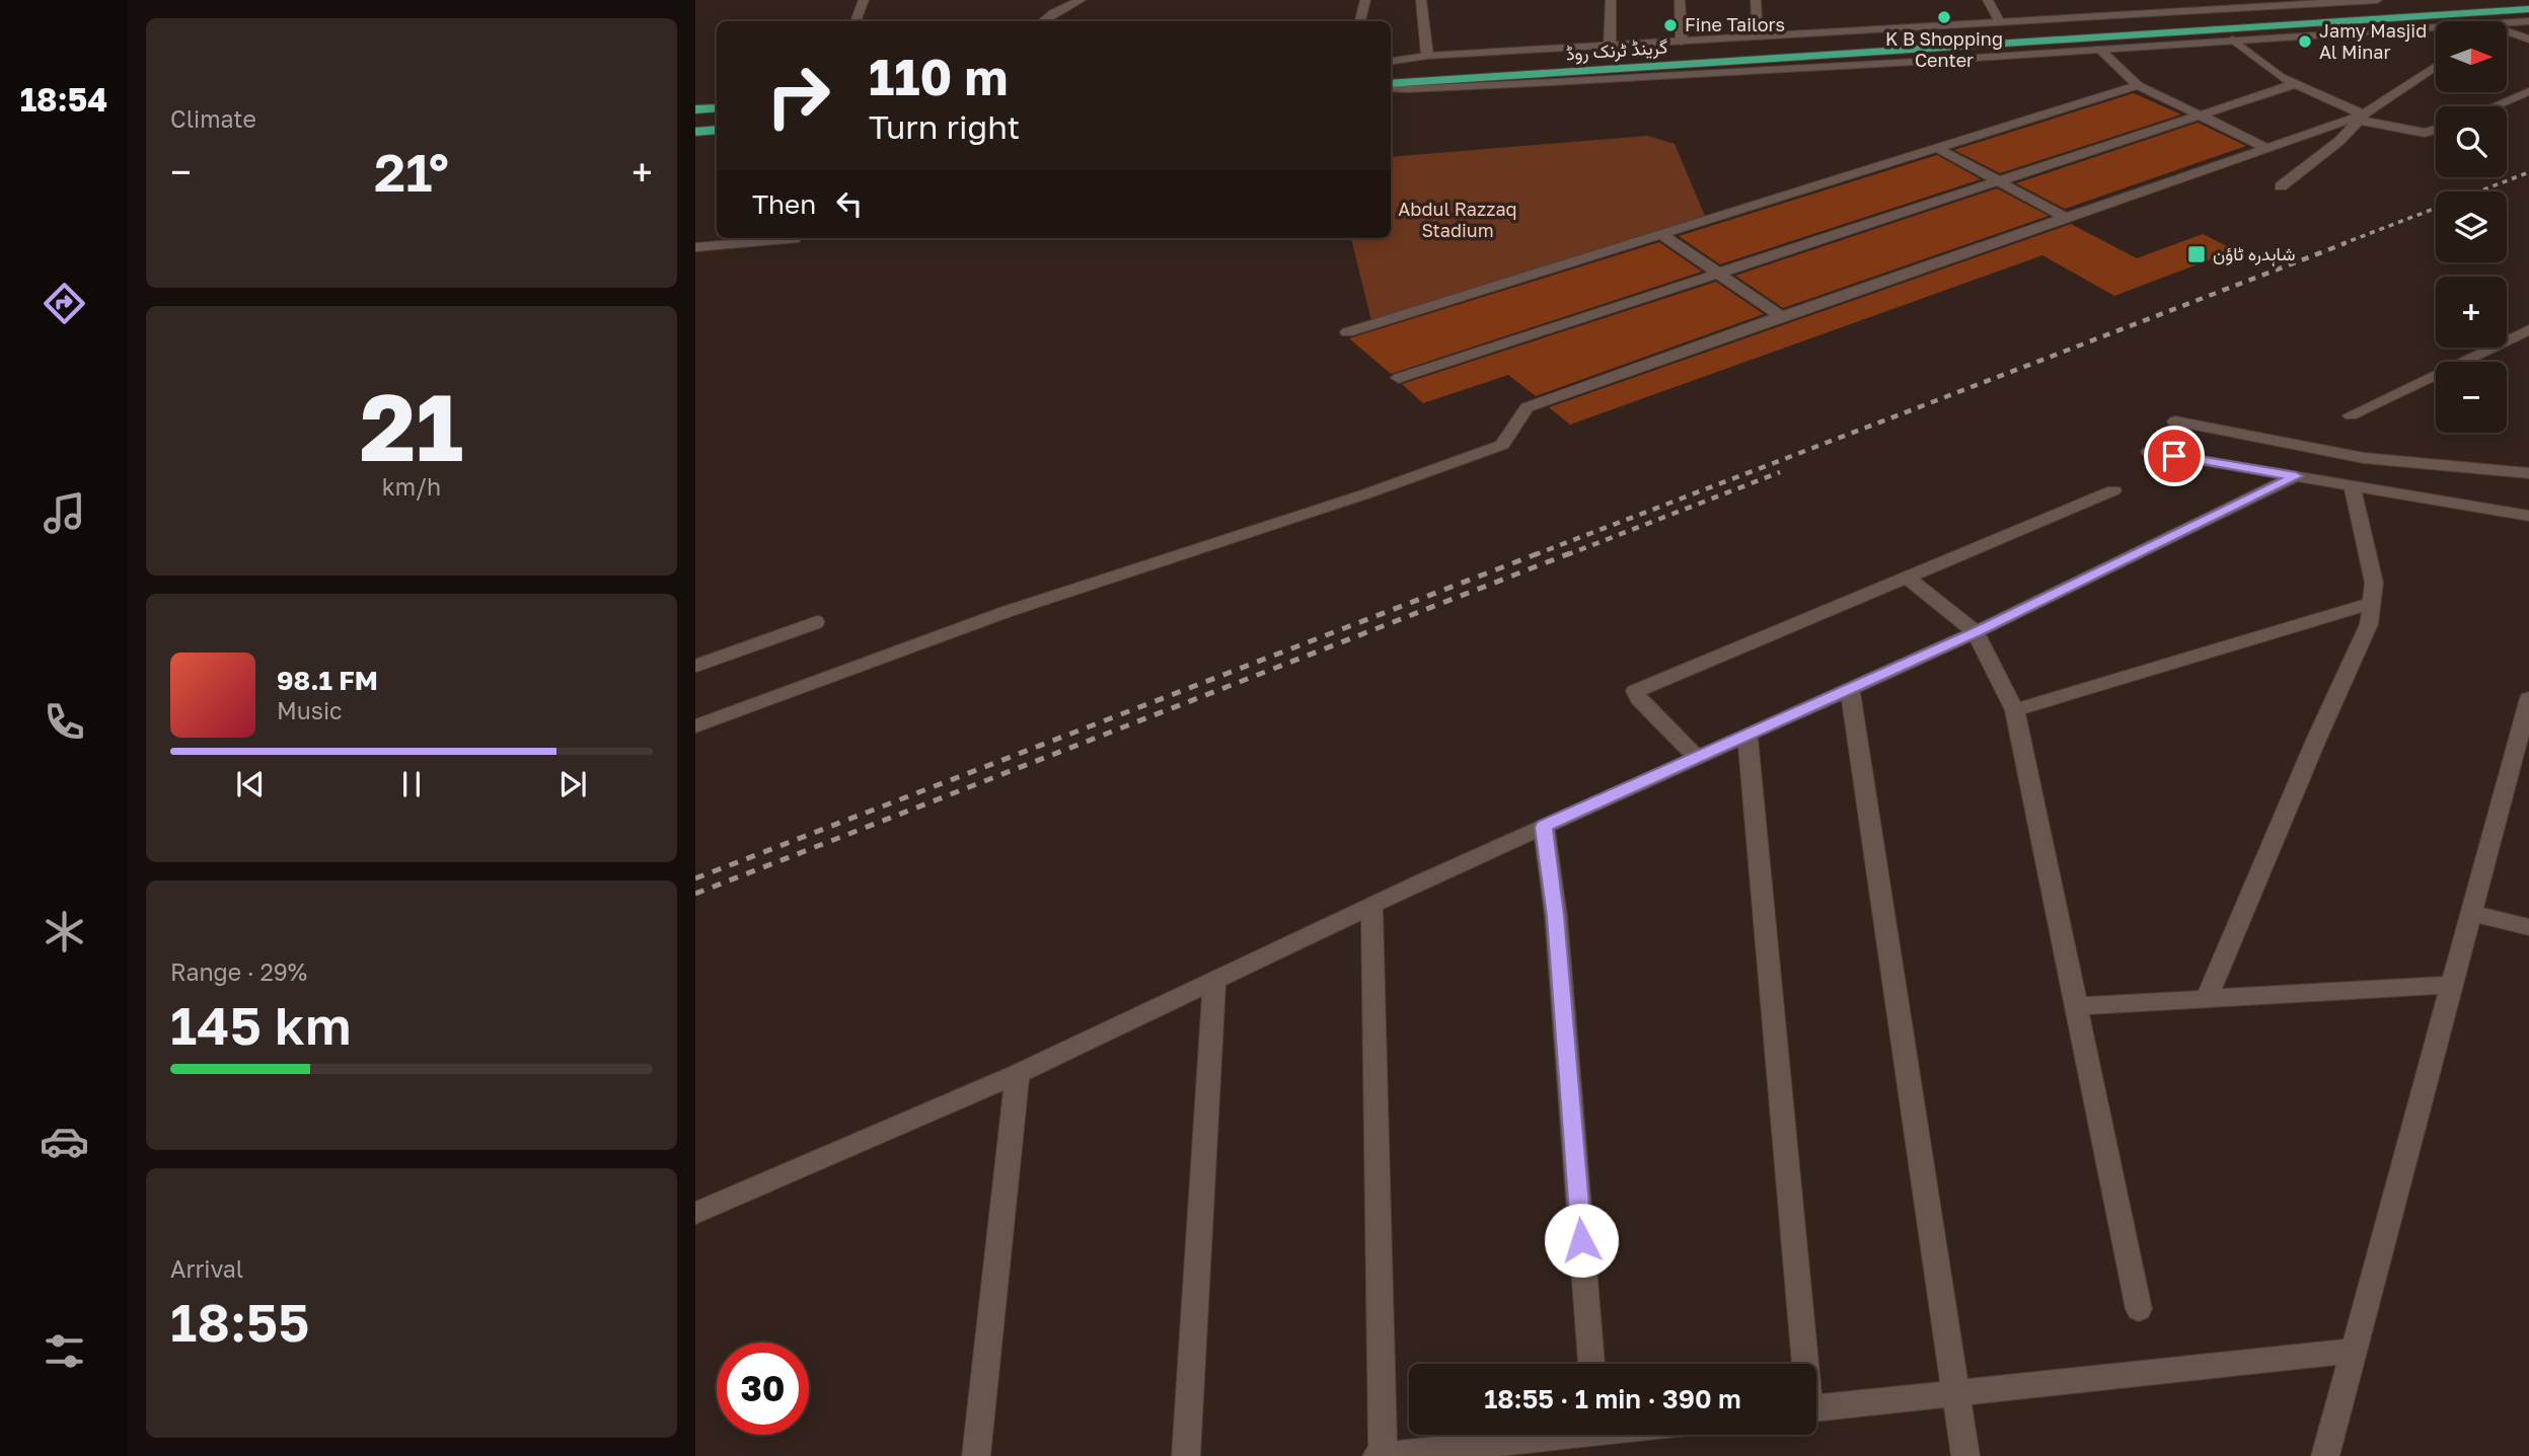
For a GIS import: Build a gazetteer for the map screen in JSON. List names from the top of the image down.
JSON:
{
  "streets": {
    "highway": ["گرینڈ ٹرنک روڈ"]
  },
  "parks": ["Abdul Razzaq Stadium"],
  "places": {
    "other": ["K B Shopping Center", "Fine Tailors", "Jamy Masjid Al Minar"],
    "transit": ["شاہدرہ ٹاؤن"]
  },
  "north": "right",
  "page": {
    "tabs": "18:54",
    "tile": [
      "Climate",
      ["21", "km/h"],
      ["Range · 29%", "145 km"],
      ["Arrival", "18:55"]
    ],
    "map_buttons": ["+", "−"],
    "turn": ["110 m", "Turn right"],
    "heat": ["−", "21°", "+"],
    "then": "Then",
    "song": ["98.1 FM", "Music"],
    "limit": "30",
    "trip": "18:55 · 1 min · 390 m"
  }
}
